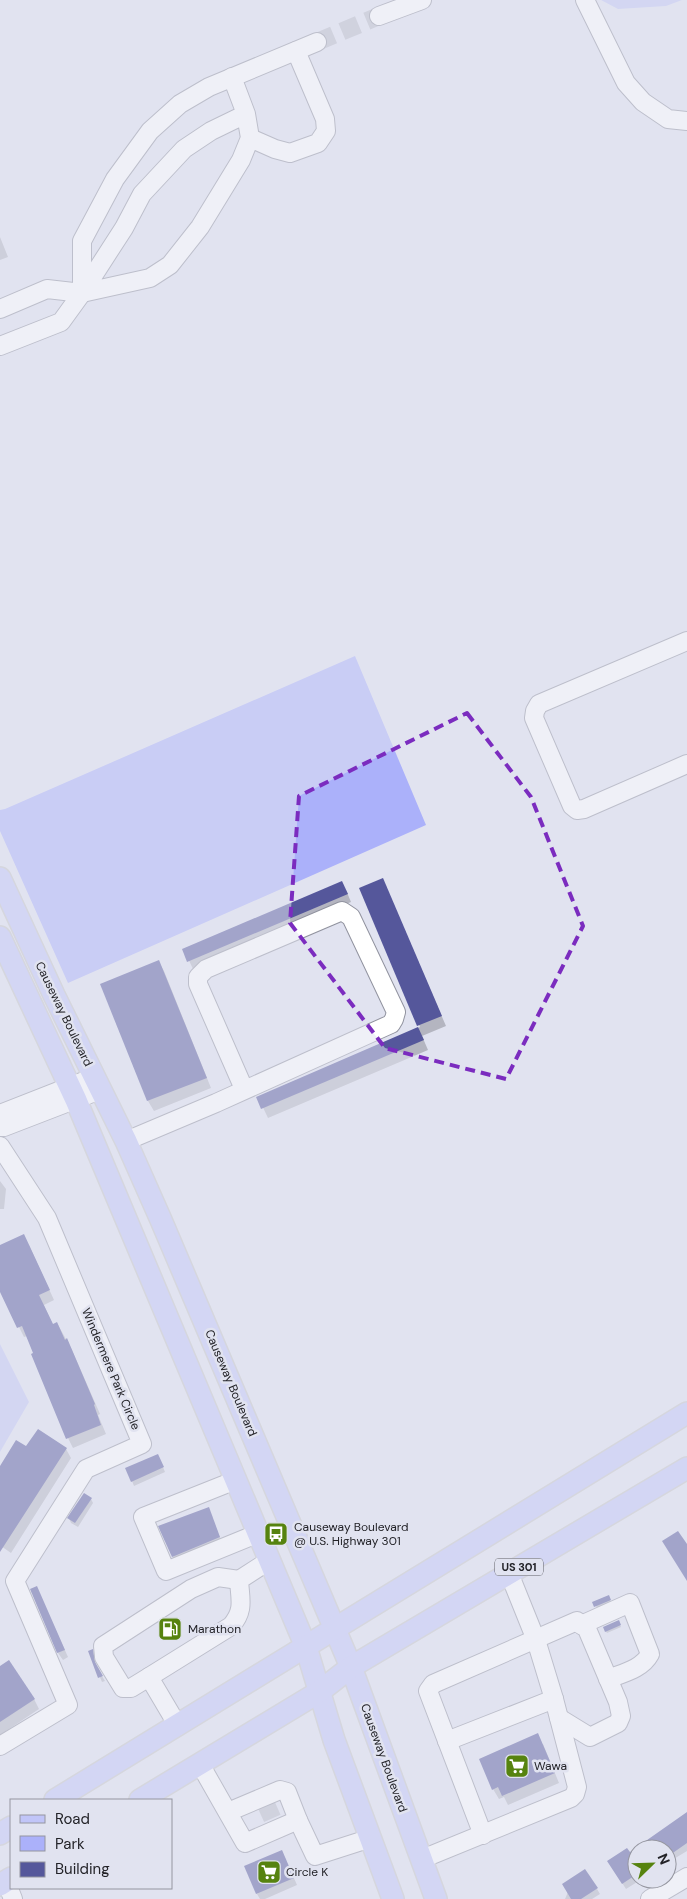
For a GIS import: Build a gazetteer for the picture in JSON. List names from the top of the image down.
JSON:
{
  "streets": {
    "main road": ["Causeway Boulevard", "US 301"],
    "street": ["Windermere Park Circle"]
  },
  "crossings": [
    ["Causeway Boulevard", "US 301"]
  ],
  "places": {
    "bus stop": ["Causeway Boulevard @ U.S. Highway 301"],
    "fuel station": ["Marathon"],
    "supermarket": ["Wawa", "Circle K"]
  },
  "legend": ["Road", "Park", "Building"],
  "north": "top right"
}
